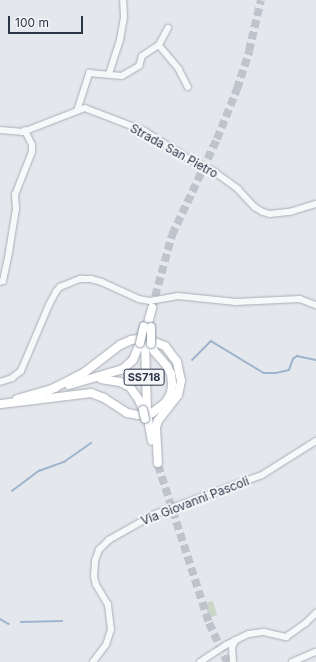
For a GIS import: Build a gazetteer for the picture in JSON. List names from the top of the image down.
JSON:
{
  "streets": {
    "highway": ["SS718"],
    "street": ["Strada San Pietro", "Via Giovanni Pascoli"]
  },
  "scale_bar": "100 m"
}
